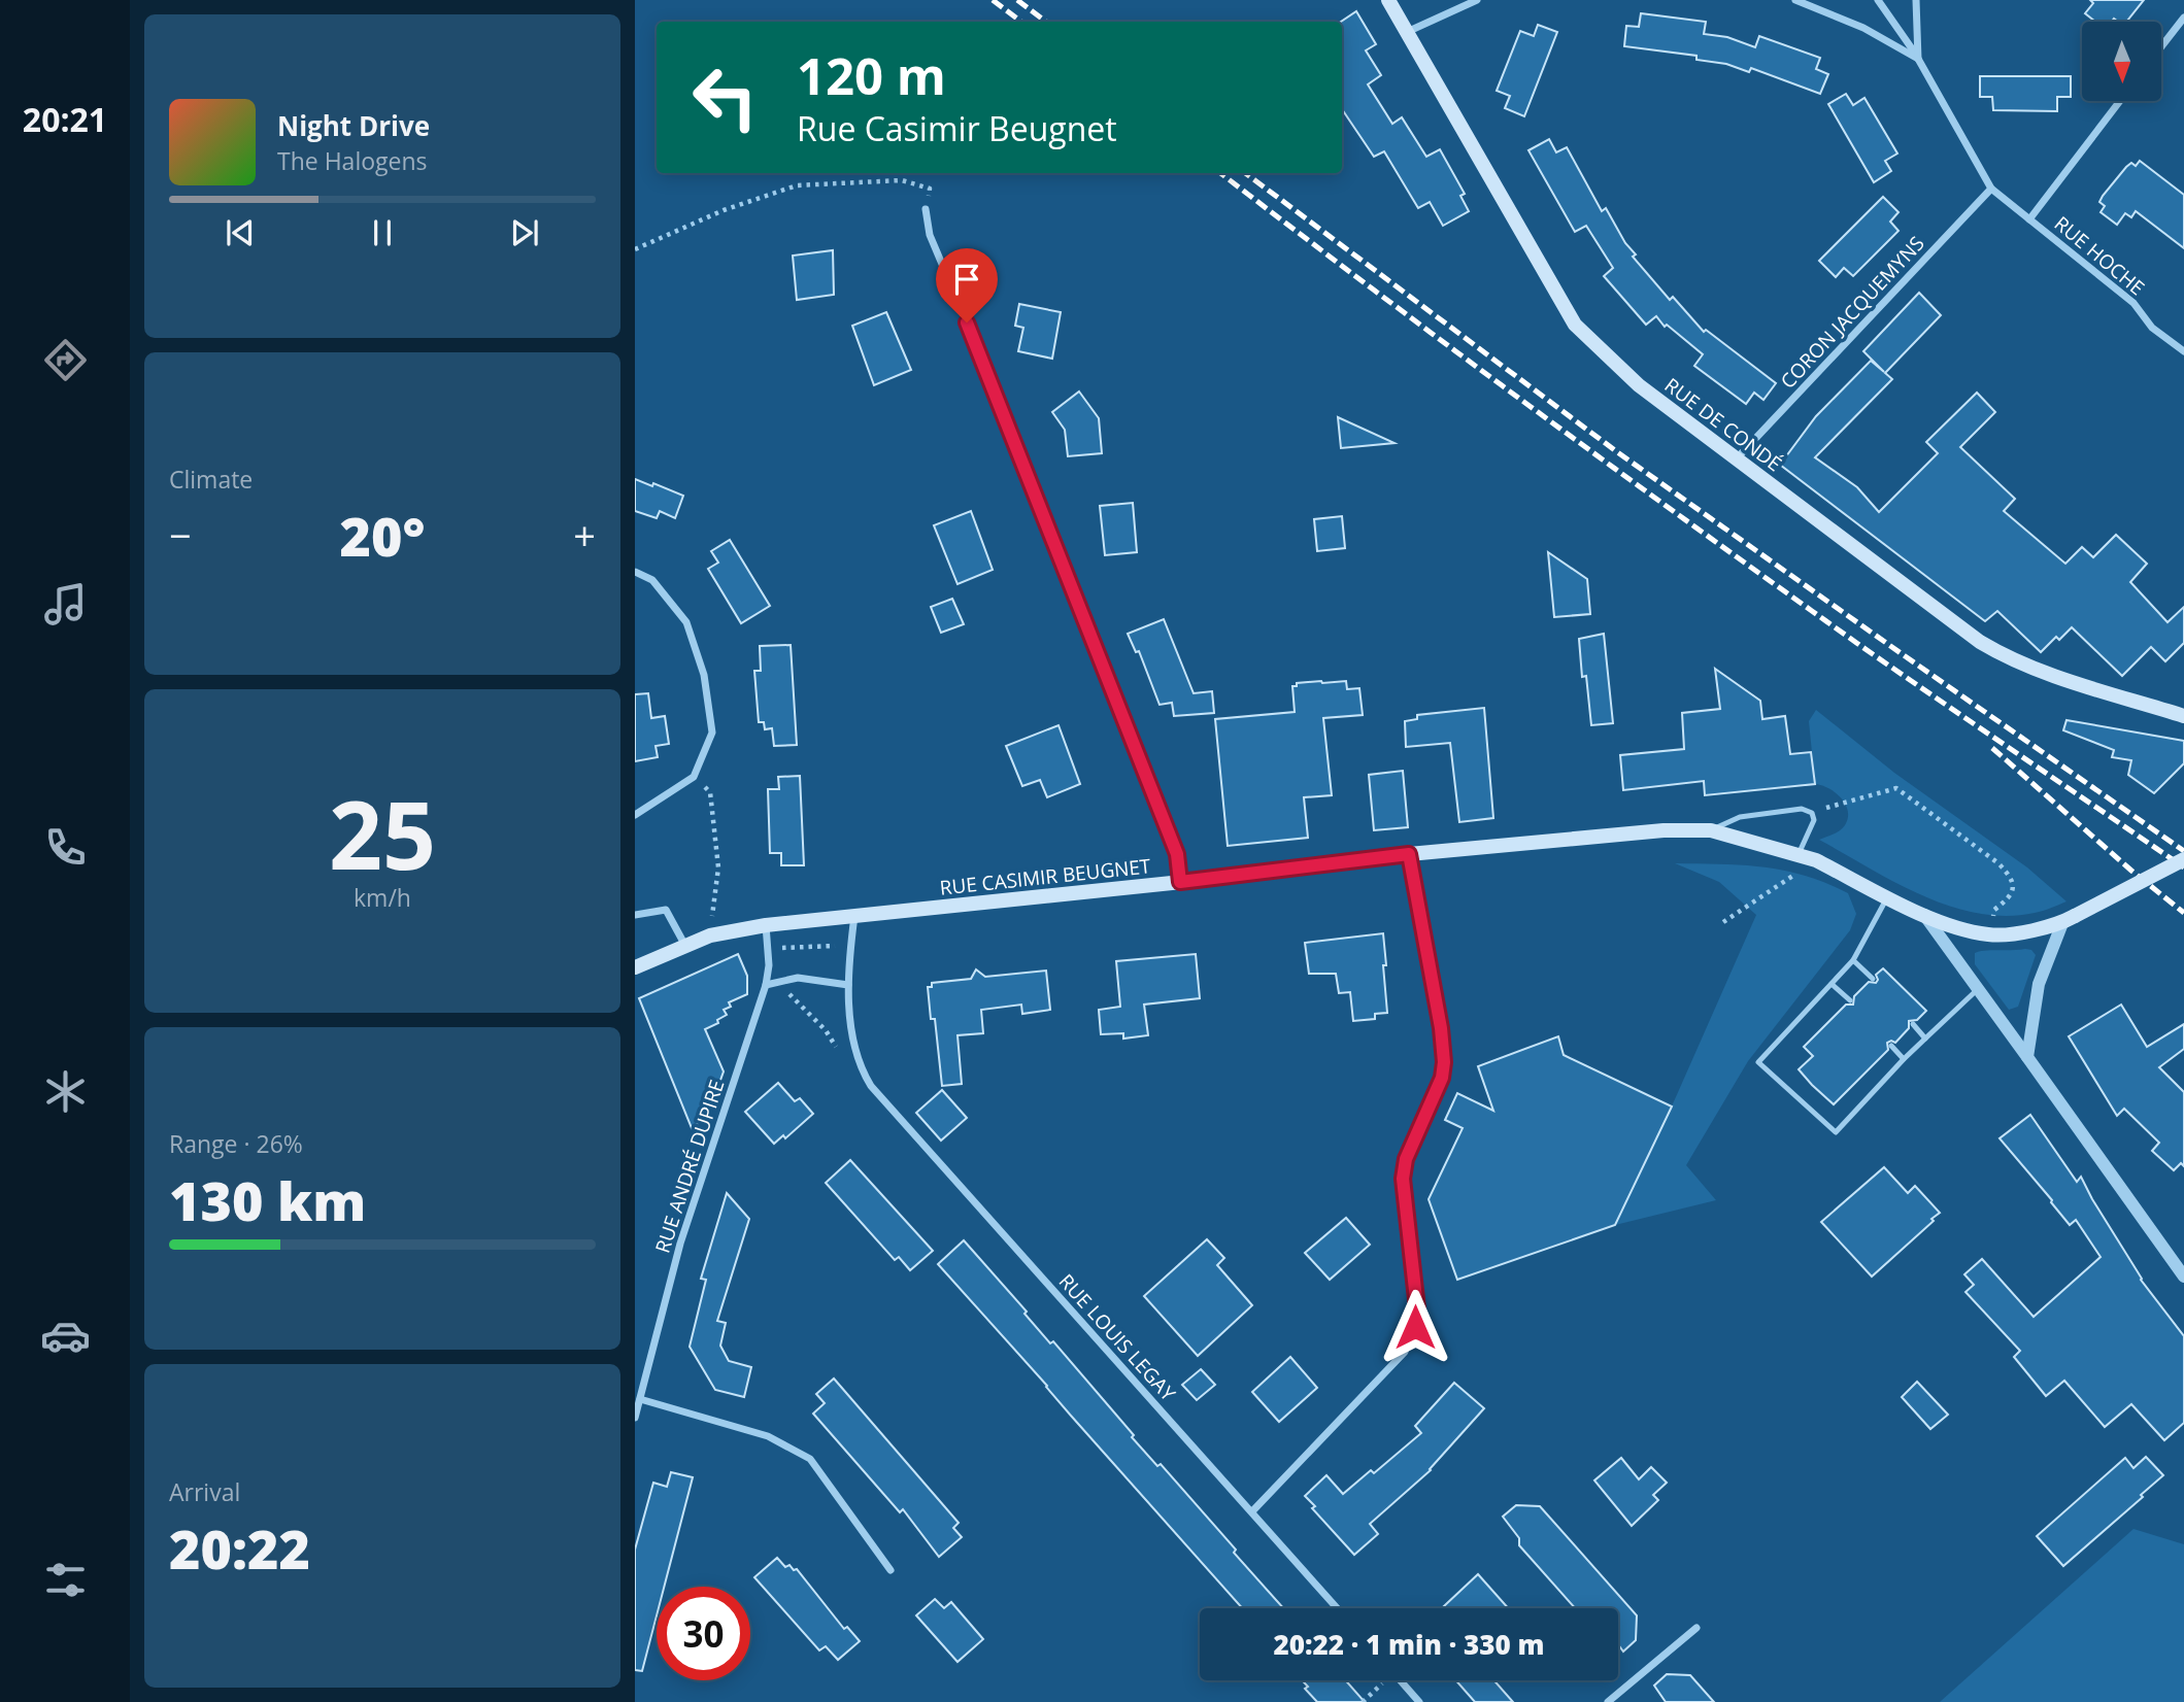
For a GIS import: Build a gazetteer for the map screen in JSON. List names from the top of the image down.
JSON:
{
  "streets": {
    "main road": ["RUE DE CONDÉ", "RUE CASIMIR BEUGNET"],
    "street": [
      "RUE HOCHE",
      "CORON JACQUEMYNS",
      "RUE ANDRÉ DUPIRE",
      "RUE LOUIS LEGAY"
    ]
  },
  "crossings": [
    ["RUE HOCHE", "CORON JACQUEMYNS"],
    ["CORON JACQUEMYNS", "RUE DE CONDÉ"],
    ["RUE CASIMIR BEUGNET", "RUE ANDRÉ DUPIRE"]
  ],
  "north": "bottom",
  "page": {
    "tabs": "20:21",
    "turn": ["120 m", "Rue Casimir Beugnet"],
    "song": ["Night Drive", "The Halogens"],
    "tile": [
      "Climate",
      ["25", "km/h"],
      ["Range · 26%", "130 km"],
      ["Arrival", "20:22"]
    ],
    "heat": ["−", "20°", "+"],
    "limit": "30",
    "trip": "20:22 · 1 min · 330 m"
  }
}
